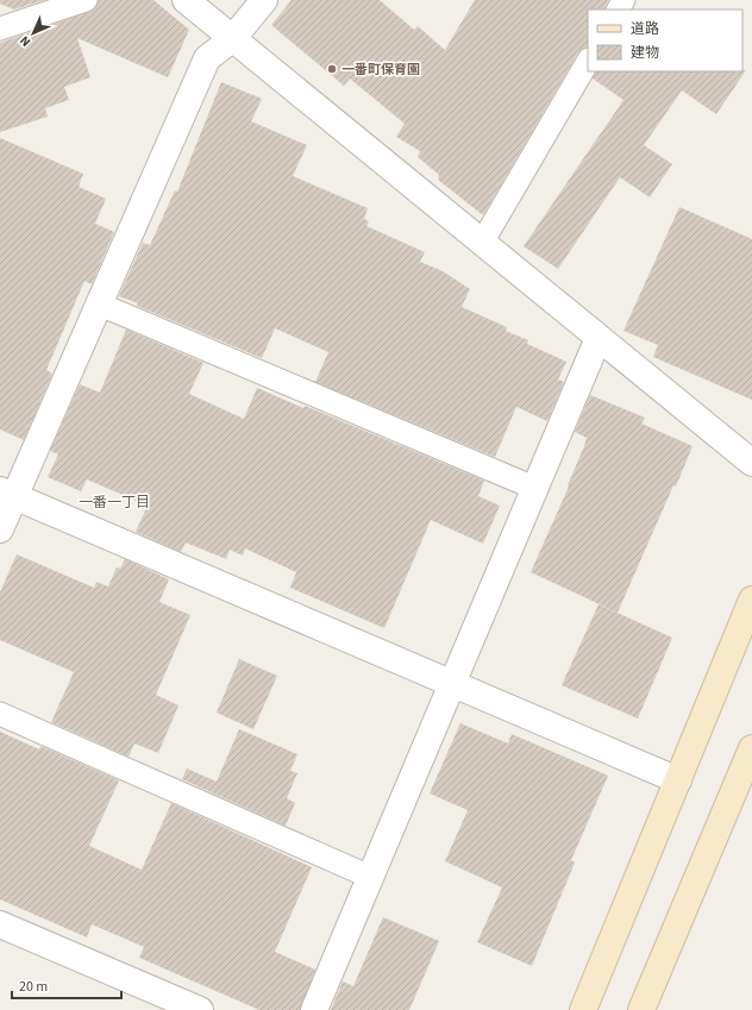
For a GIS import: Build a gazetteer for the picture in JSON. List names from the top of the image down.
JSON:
{
  "districts": ["一番一丁目"],
  "places": ["一番町保育園"],
  "legend": ["道路", "建物"],
  "scale_bar": "20 m",
  "north": "bottom left"
}
